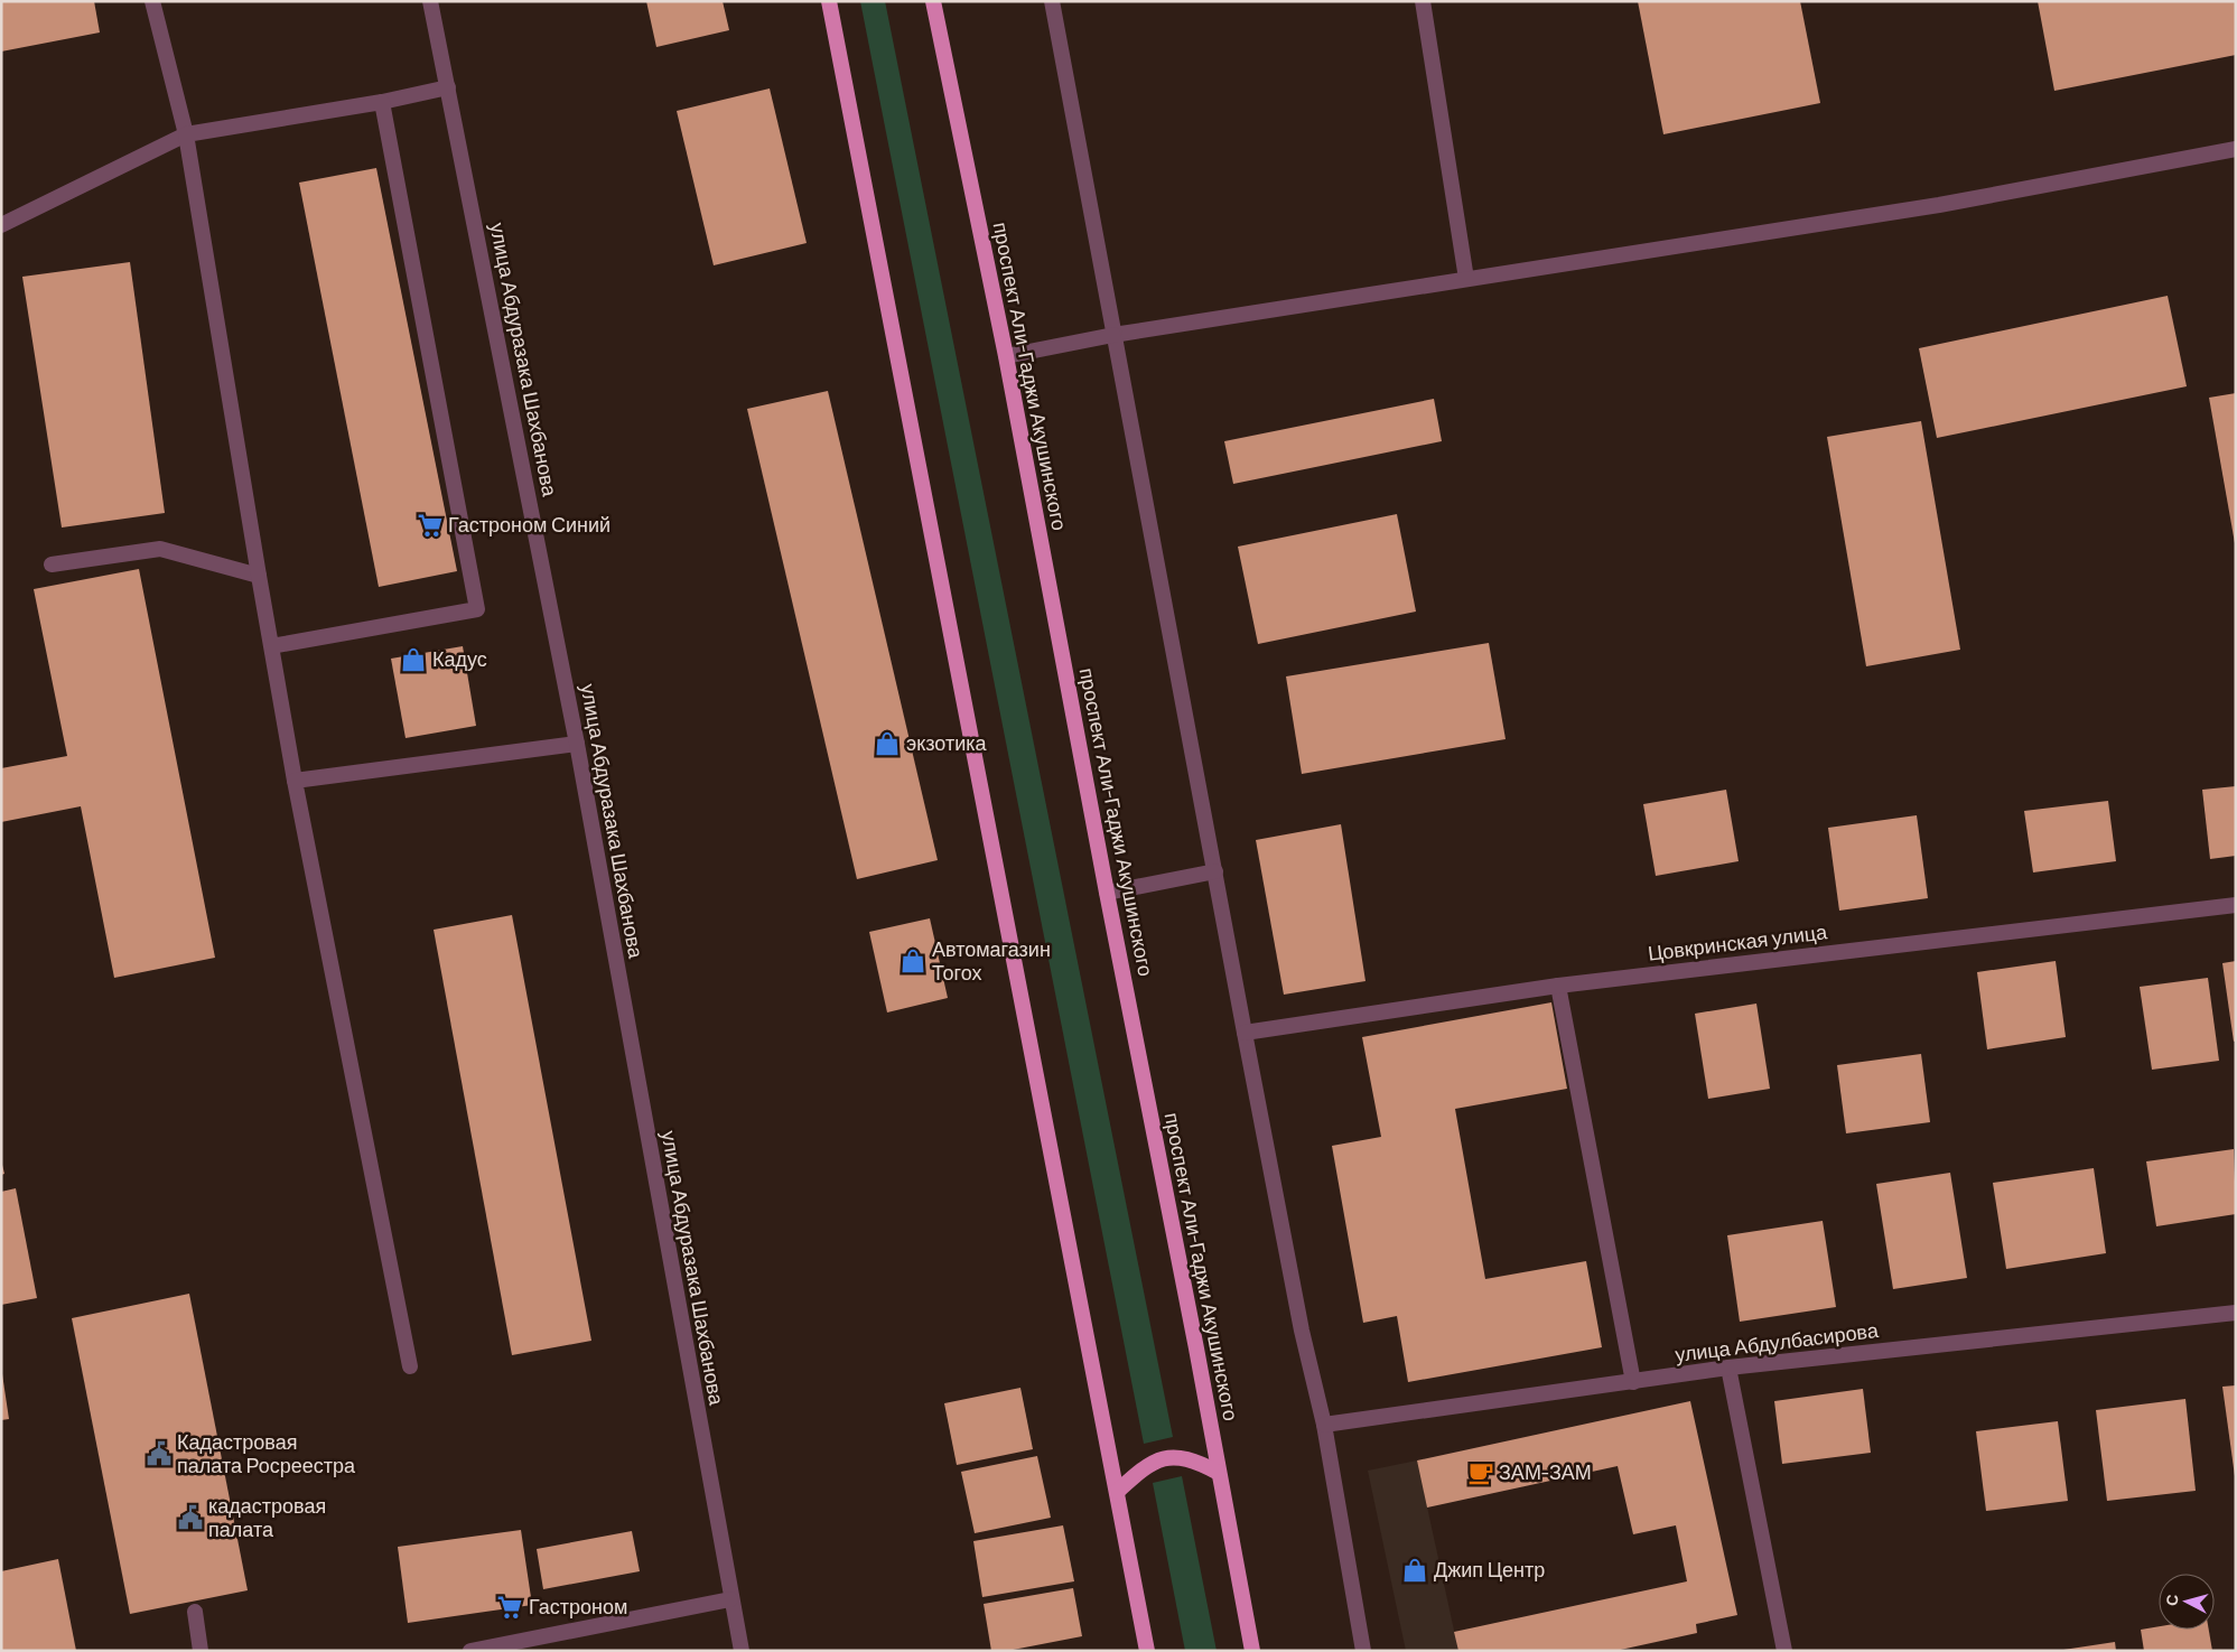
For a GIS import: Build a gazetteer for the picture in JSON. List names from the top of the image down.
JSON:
{
  "streets": {
    "highway": ["проспект Али-Гаджи Акушинского"],
    "street": ["улица Абдуразака Шахбанова", "Цовкринская улица", "улица Абдулбасирова"]
  },
  "places": {
    "supermarket": ["Гастроном Синий", "Гастроном"],
    "shop": [
      "Кадус",
      "экзотика",
      "Автомагазин Тогох",
      "Джип Центр"
    ],
    "public building": ["Кадастровая палата Росреестра", "кадастровая палата"],
    "cafe": ["ЗАМ-ЗАМ"]
  },
  "north": "left"
}
